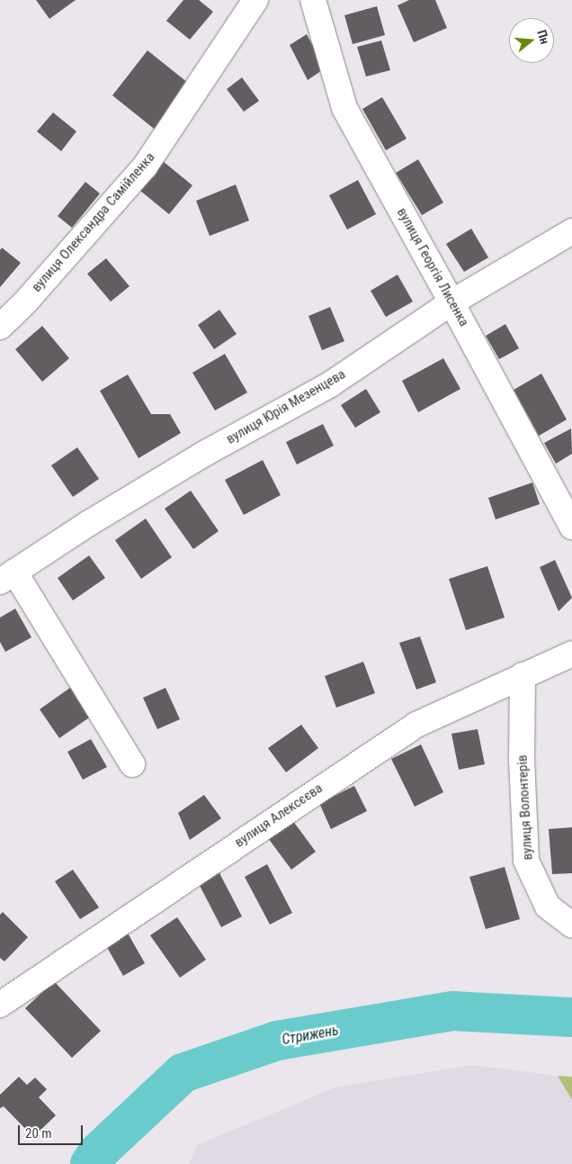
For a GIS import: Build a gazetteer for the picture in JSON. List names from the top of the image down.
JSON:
{
  "streets": {
    "street": [
      "вулиця Олександра Самійленка",
      "вулиця Георгія Лисенка",
      "вулиця Юрія Мезенцева",
      "вулиця Волонтерів",
      "вулиця Алексєєва"
    ]
  },
  "crossings": [
    ["вулиця Георгія Лисенка", "вулиця Юрія Мезенцева"],
    ["вулиця Волонтерів", "вулиця Алексєєва"]
  ],
  "water": ["Стрижень"],
  "scale_bar": "20 m",
  "north": "right"
}
